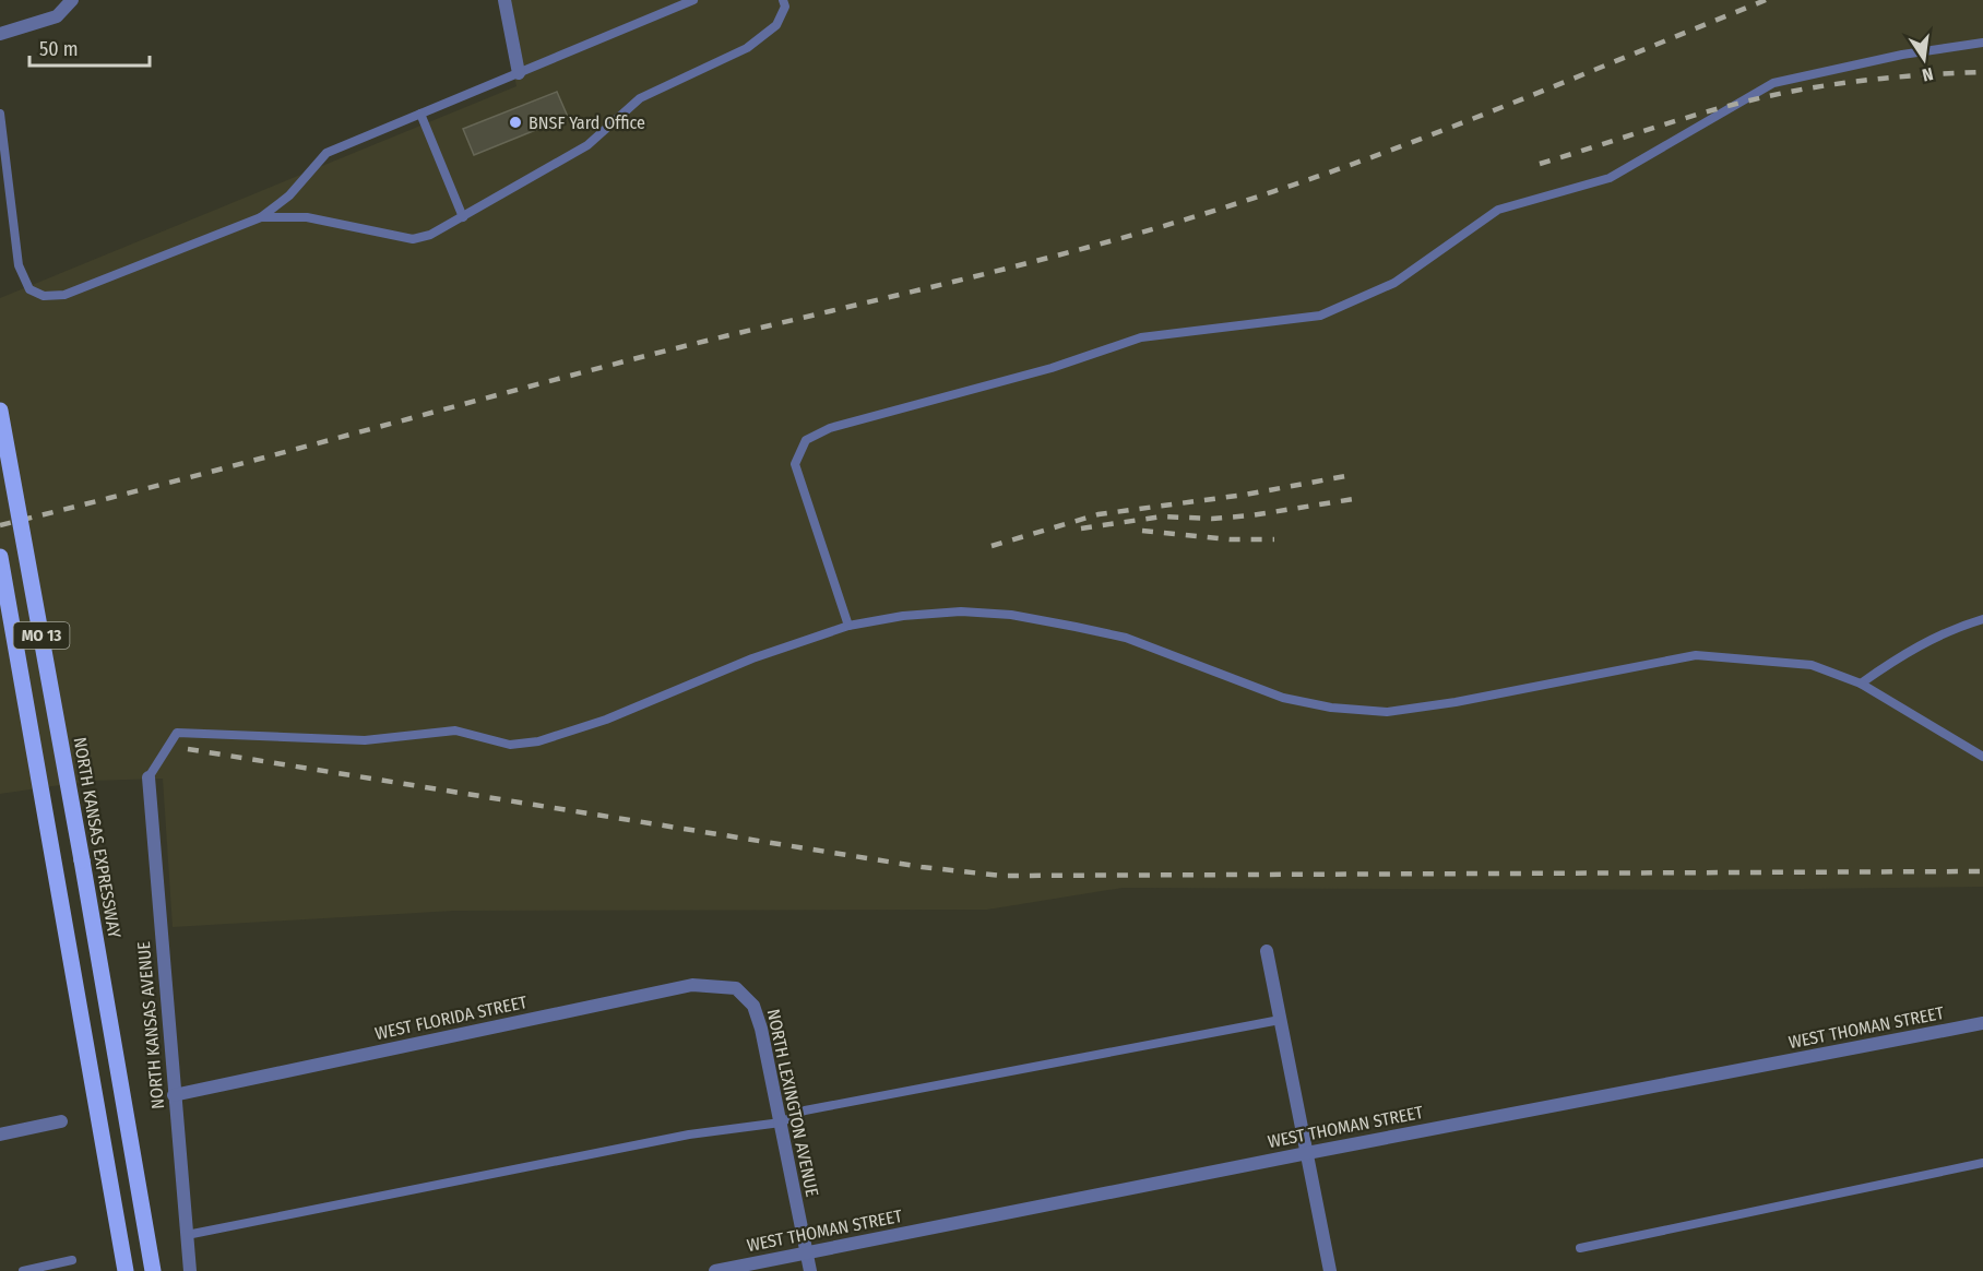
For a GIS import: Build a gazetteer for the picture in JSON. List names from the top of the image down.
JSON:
{
  "streets": {
    "main road": ["MO 13", "NORTH KANSAS EXPRESSWAY"],
    "street": [
      "WEST FLORIDA STREET",
      "NORTH KANSAS AVENUE",
      "WEST THOMAN STREET",
      "NORTH LEXINGTON AVENUE"
    ]
  },
  "crossings": [
    ["WEST FLORIDA STREET", "NORTH KANSAS AVENUE"],
    ["WEST FLORIDA STREET", "NORTH LEXINGTON AVENUE"],
    ["WEST THOMAN STREET", "NORTH LEXINGTON AVENUE"]
  ],
  "places": ["BNSF Yard Office"],
  "scale_bar": "50 m",
  "north": "bottom"
}
